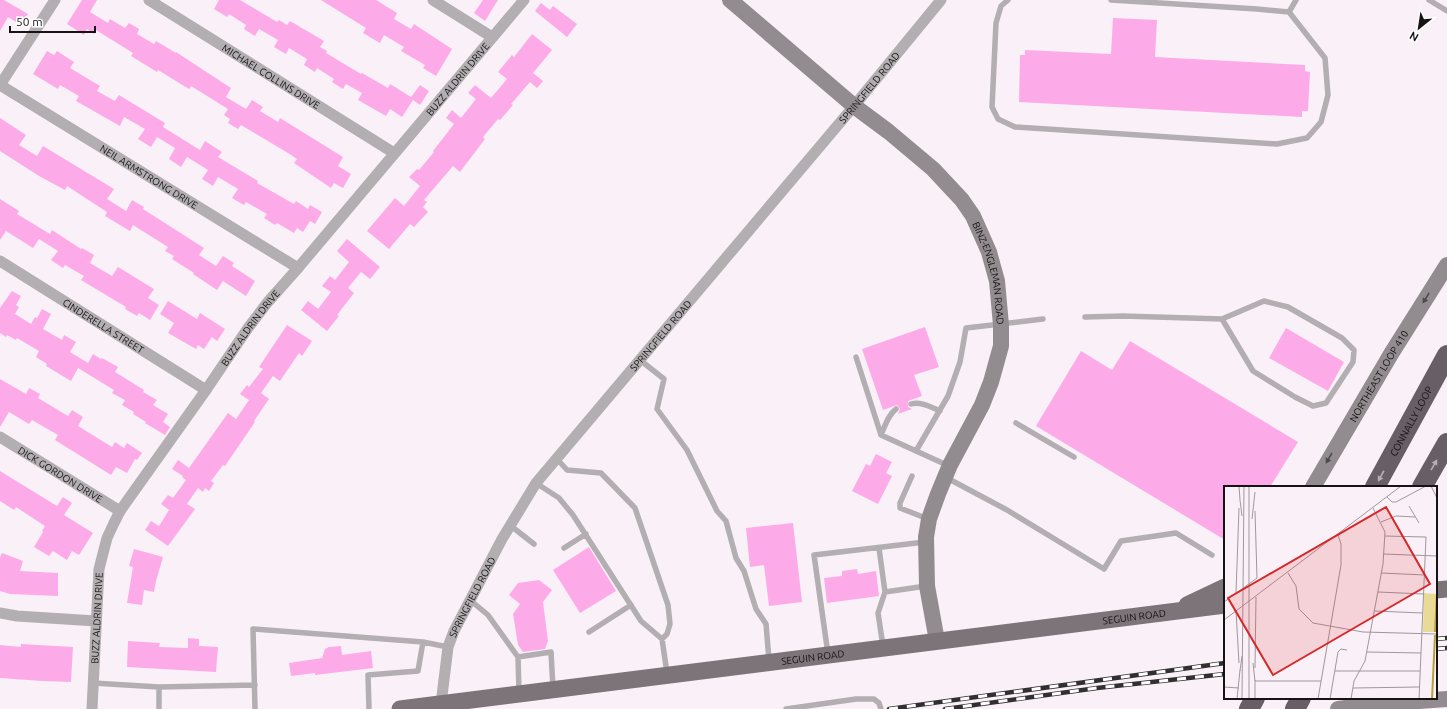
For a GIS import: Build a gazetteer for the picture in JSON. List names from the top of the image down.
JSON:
{
  "streets": {
    "highway": ["CONNALLY LOOP"],
    "main road": ["SEGUIN ROAD"],
    "street": [
      "MICHAEL COLLINS DRIVE",
      "BUZZ ALDRIN DRIVE",
      "SPRINGFIELD ROAD",
      "NEIL ARMSTRONG DRIVE",
      "BINZ-ENGLEMAN ROAD",
      "CINDERELLA STREET",
      "NORTHEAST LOOP 410",
      "DICK GORDON DRIVE"
    ]
  },
  "crossings": [
    ["MICHAEL COLLINS DRIVE", "BUZZ ALDRIN DRIVE"],
    ["BUZZ ALDRIN DRIVE", "NEIL ARMSTRONG DRIVE"],
    ["BUZZ ALDRIN DRIVE", "CINDERELLA STREET"],
    ["BUZZ ALDRIN DRIVE", "DICK GORDON DRIVE"],
    ["SPRINGFIELD ROAD", "BINZ-ENGLEMAN ROAD"],
    ["SPRINGFIELD ROAD", "SEGUIN ROAD"],
    ["BINZ-ENGLEMAN ROAD", "SEGUIN ROAD"]
  ],
  "one_way": ["NORTHEAST LOOP 410"],
  "scale_bar": "50 m",
  "north": "bottom left"
}
